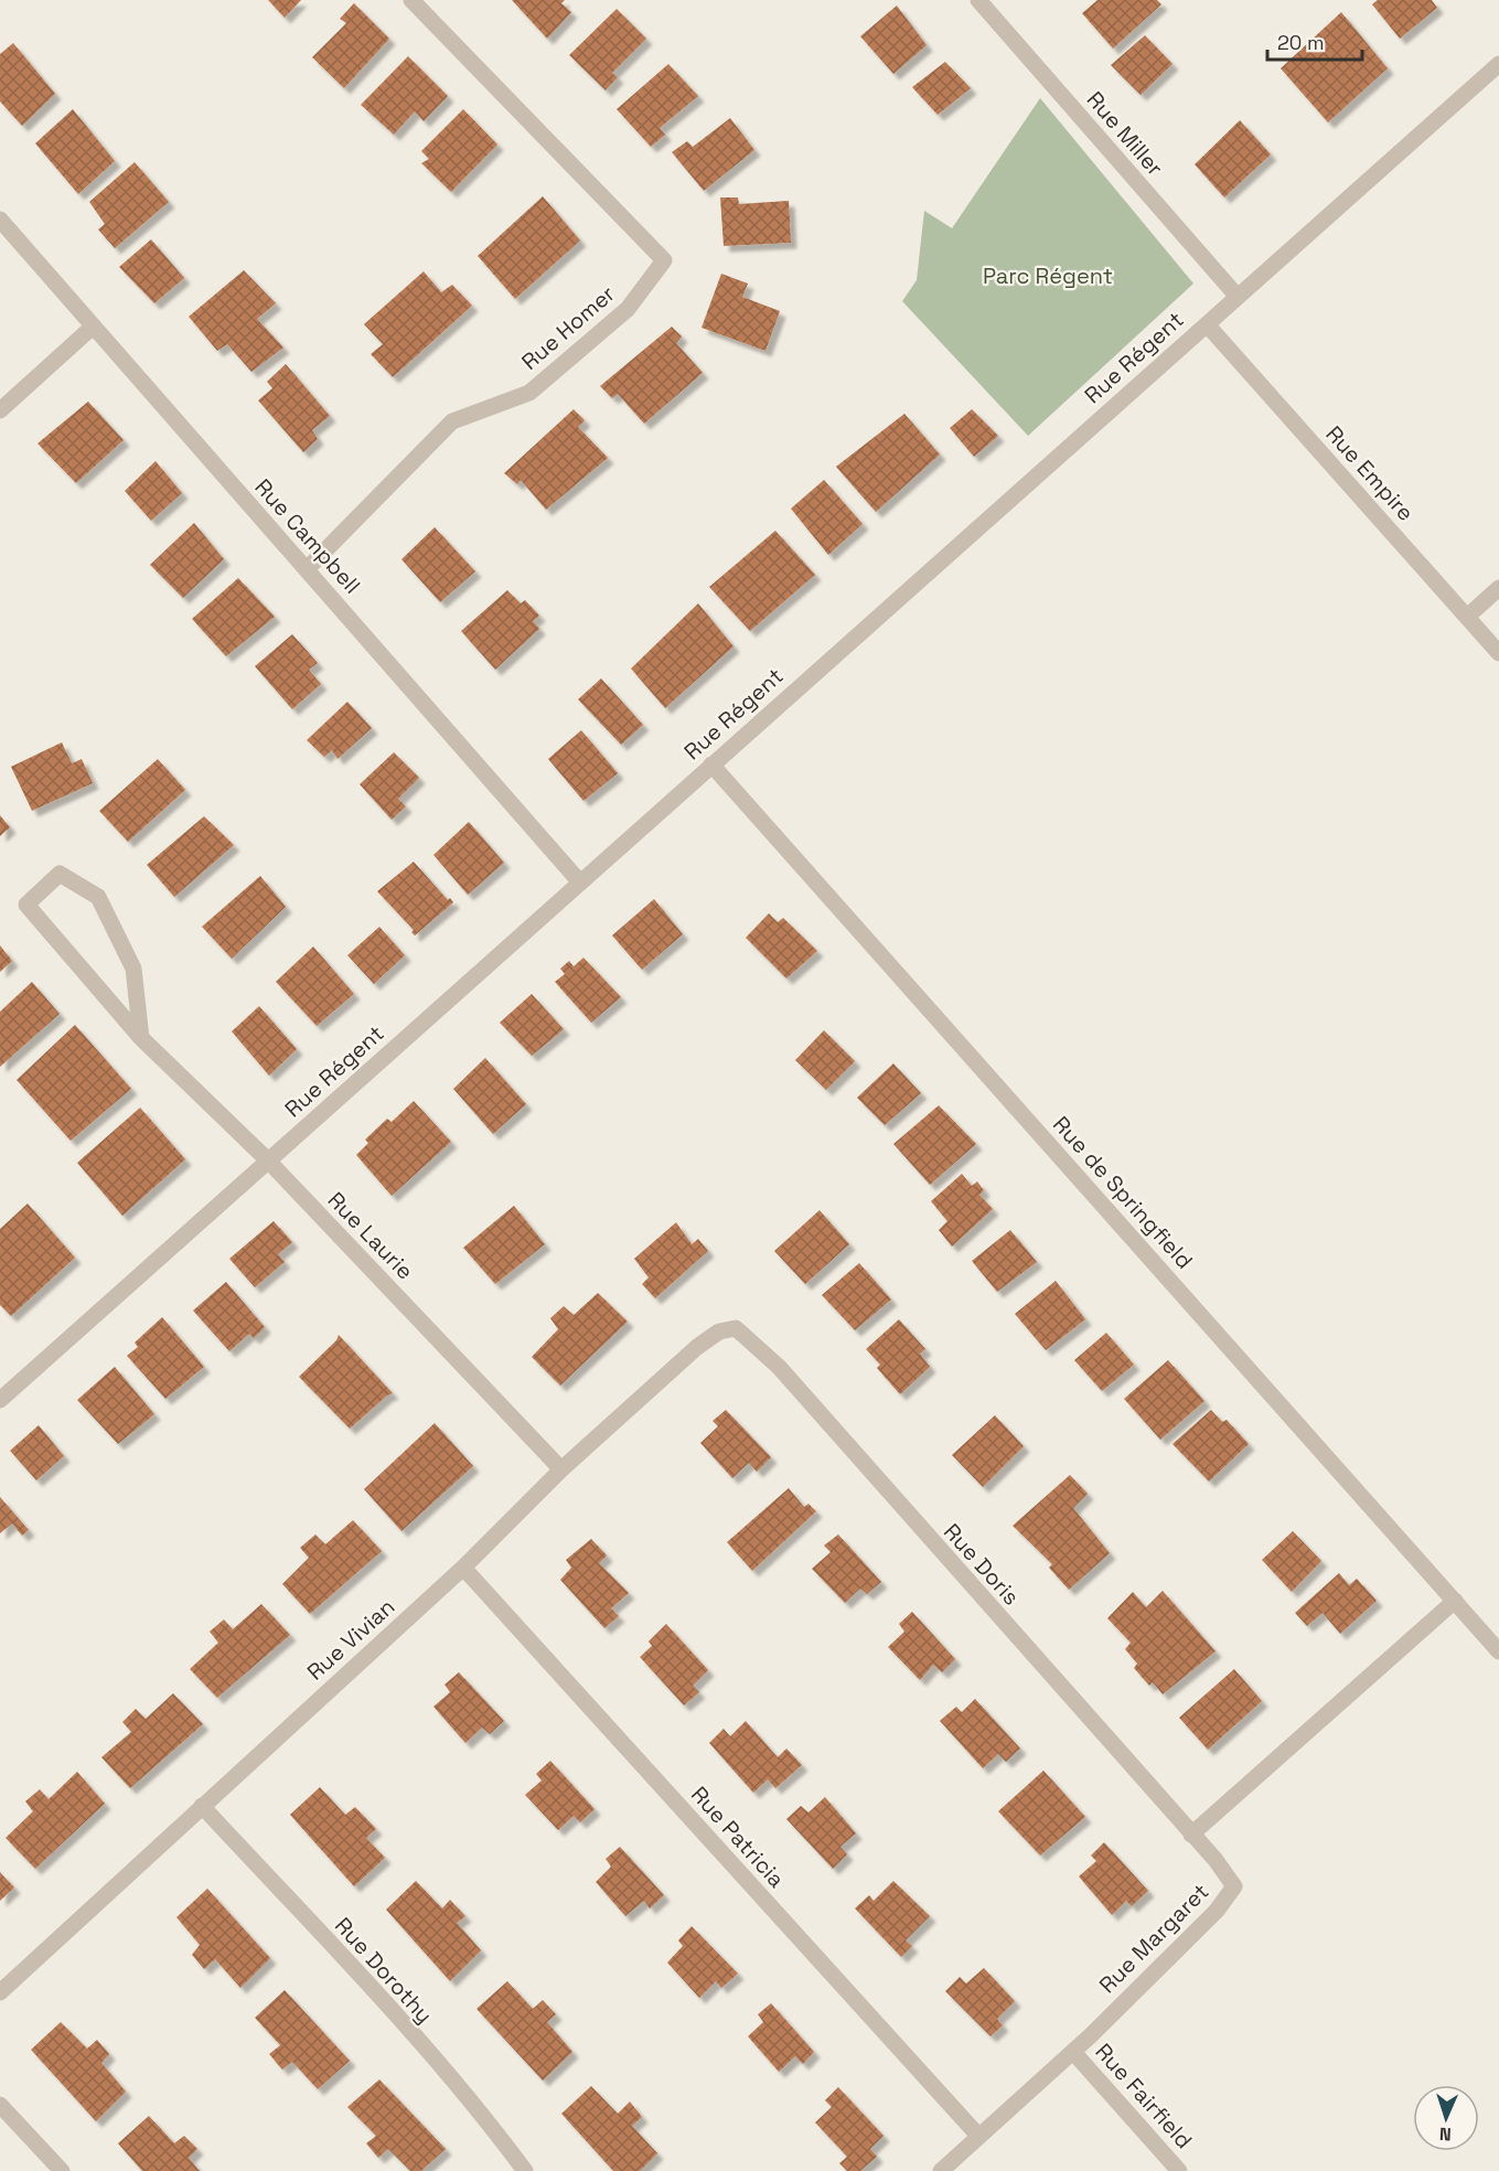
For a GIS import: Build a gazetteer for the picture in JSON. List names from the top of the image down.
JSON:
{
  "streets": {
    "street": [
      "Rue Miller",
      "Rue Homer",
      "Rue Régent",
      "Rue Empire",
      "Rue Campbell",
      "Rue de Springfield",
      "Rue Laurie",
      "Rue Doris",
      "Rue Vivian",
      "Rue Patricia",
      "Rue Margaret",
      "Rue Dorothy",
      "Rue Fairfield"
    ]
  },
  "crossings": [
    ["Rue Miller", "Rue Régent"],
    ["Rue Homer", "Rue Campbell"],
    ["Rue Régent", "Rue Empire"],
    ["Rue Régent", "Rue Campbell"],
    ["Rue Régent", "Rue de Springfield"],
    ["Rue Régent", "Rue Laurie"],
    ["Rue Laurie", "Rue Vivian"],
    ["Rue Doris", "Rue Vivian"],
    ["Rue Doris", "Rue Margaret"],
    ["Rue Vivian", "Rue Patricia"],
    ["Rue Vivian", "Rue Dorothy"],
    ["Rue Patricia", "Rue Margaret"],
    ["Rue Margaret", "Rue Fairfield"]
  ],
  "parks": ["Parc Régent"],
  "scale_bar": "20 m",
  "north": "bottom"
}
